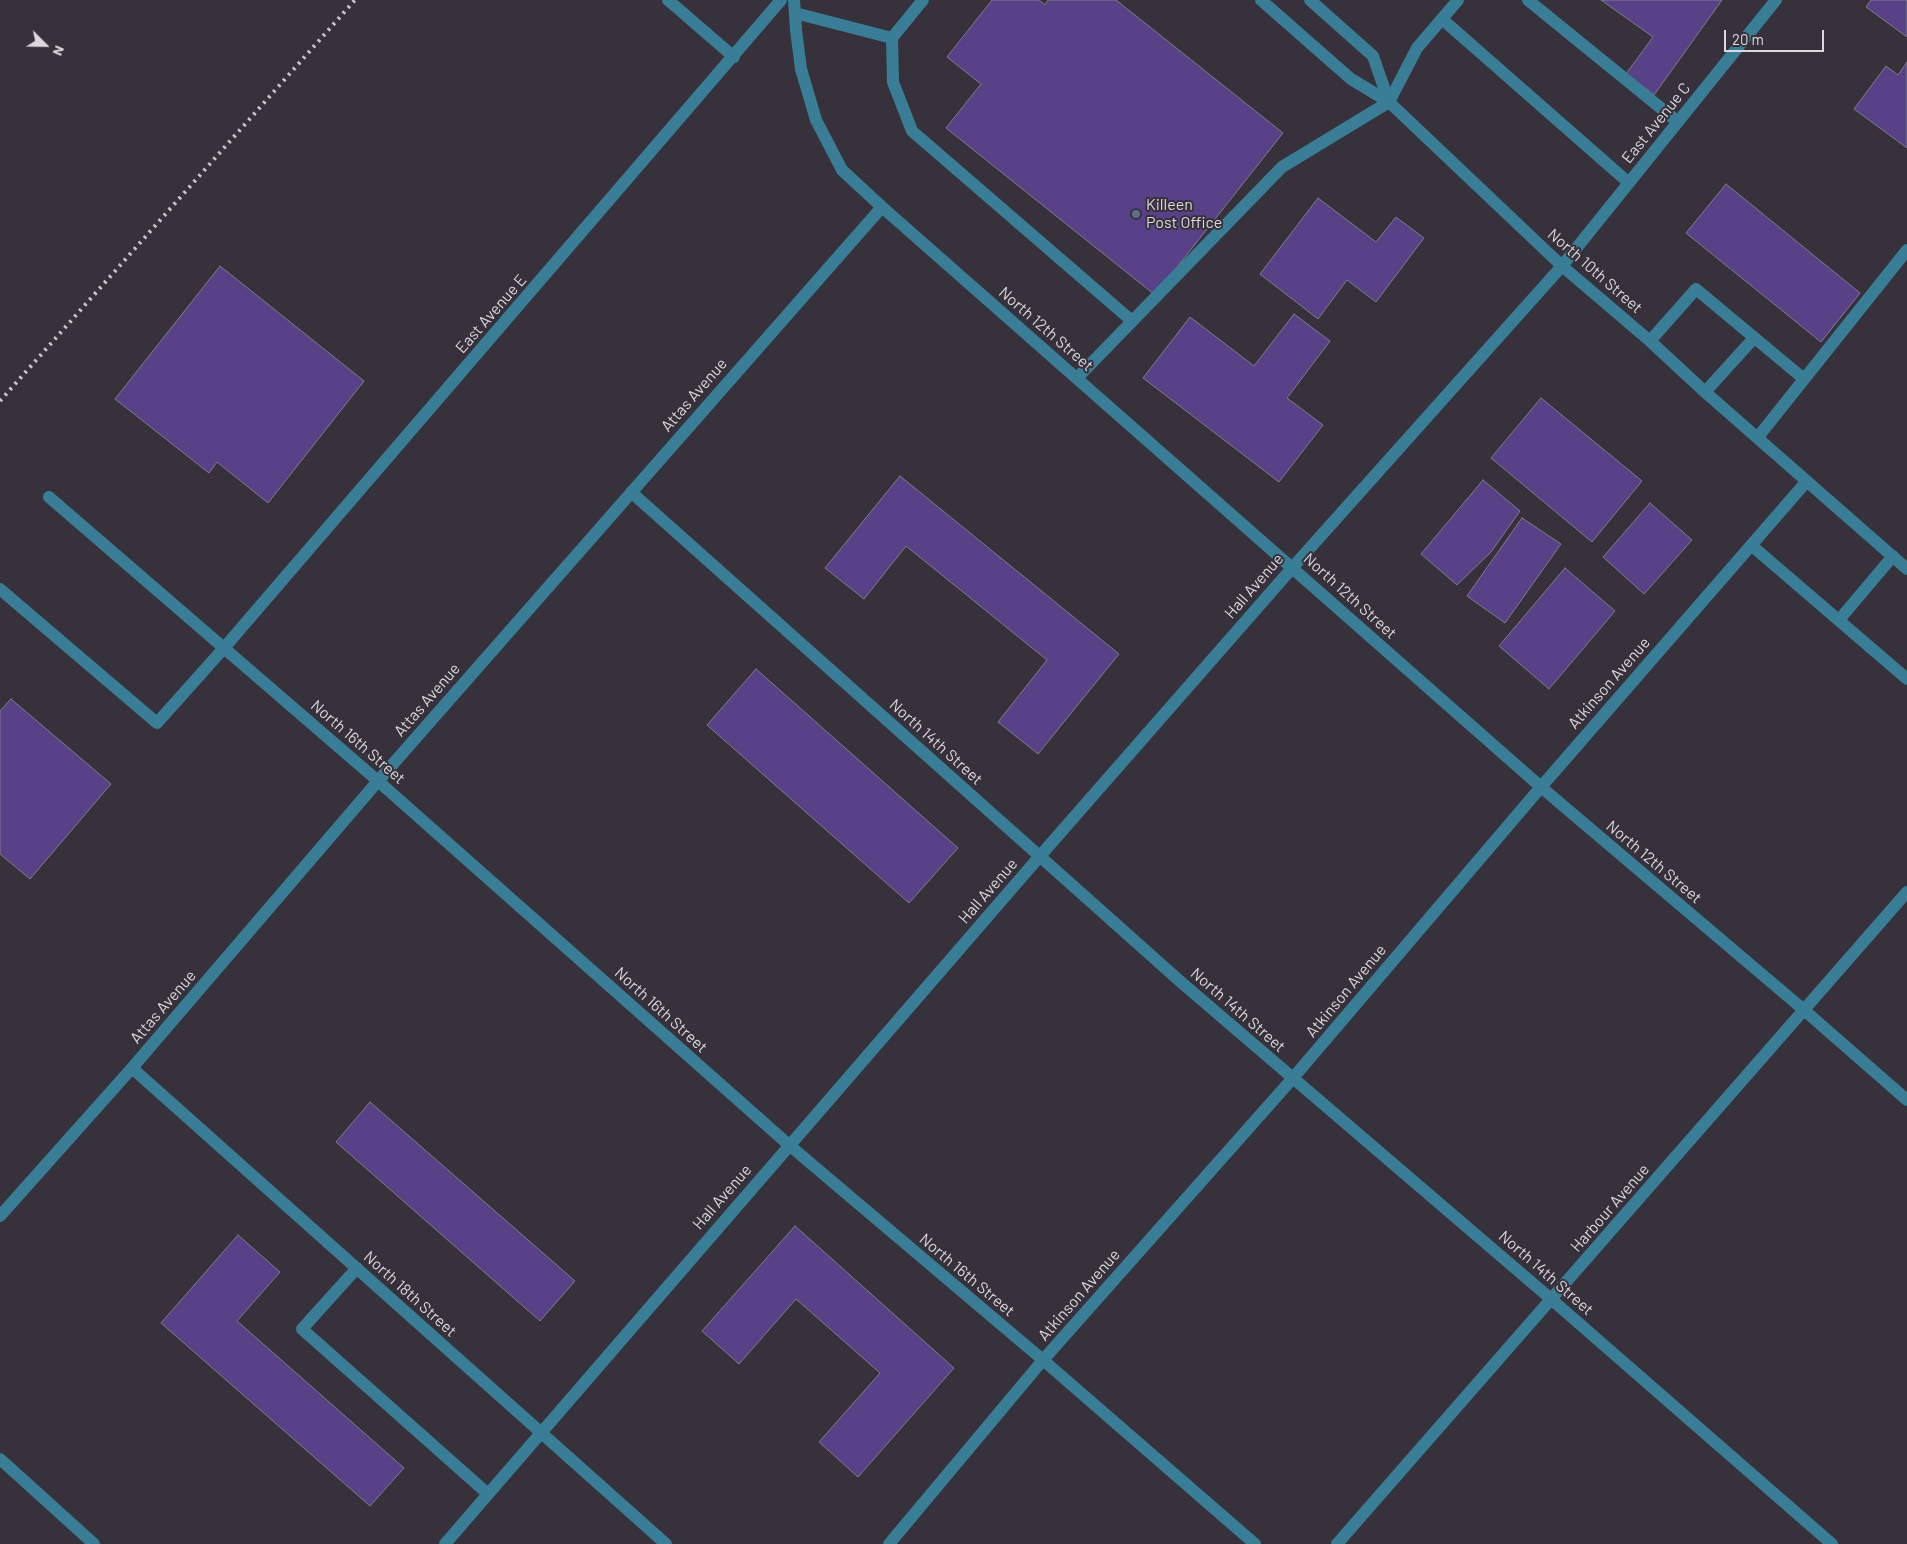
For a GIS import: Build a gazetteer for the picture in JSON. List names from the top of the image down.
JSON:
{
  "streets": {
    "street": [
      "East Avenue C",
      "North 10th Street",
      "East Avenue E",
      "North 12th Street",
      "Attas Avenue",
      "Hall Avenue",
      "Atkinson Avenue",
      "North 16th Street",
      "North 14th Street",
      "Harbour Avenue",
      "North 18th Street"
    ]
  },
  "crossings": [
    ["East Avenue C", "North 10th Street"],
    ["East Avenue C", "Hall Avenue"],
    ["North 10th Street", "Hall Avenue"],
    ["North 10th Street", "Atkinson Avenue"],
    ["East Avenue E", "North 16th Street"],
    ["North 12th Street", "Attas Avenue"],
    ["North 12th Street", "Hall Avenue"],
    ["North 12th Street", "Atkinson Avenue"],
    ["North 12th Street", "Harbour Avenue"],
    ["Attas Avenue", "North 16th Street"],
    ["Attas Avenue", "North 14th Street"],
    ["Attas Avenue", "North 18th Street"],
    ["Hall Avenue", "North 16th Street"],
    ["Hall Avenue", "North 14th Street"],
    ["Hall Avenue", "North 18th Street"],
    ["Atkinson Avenue", "North 16th Street"],
    ["Atkinson Avenue", "North 14th Street"],
    ["North 14th Street", "Harbour Avenue"]
  ],
  "places": ["Killeen Post Office"],
  "scale_bar": "20 m",
  "north": "bottom right"
}
